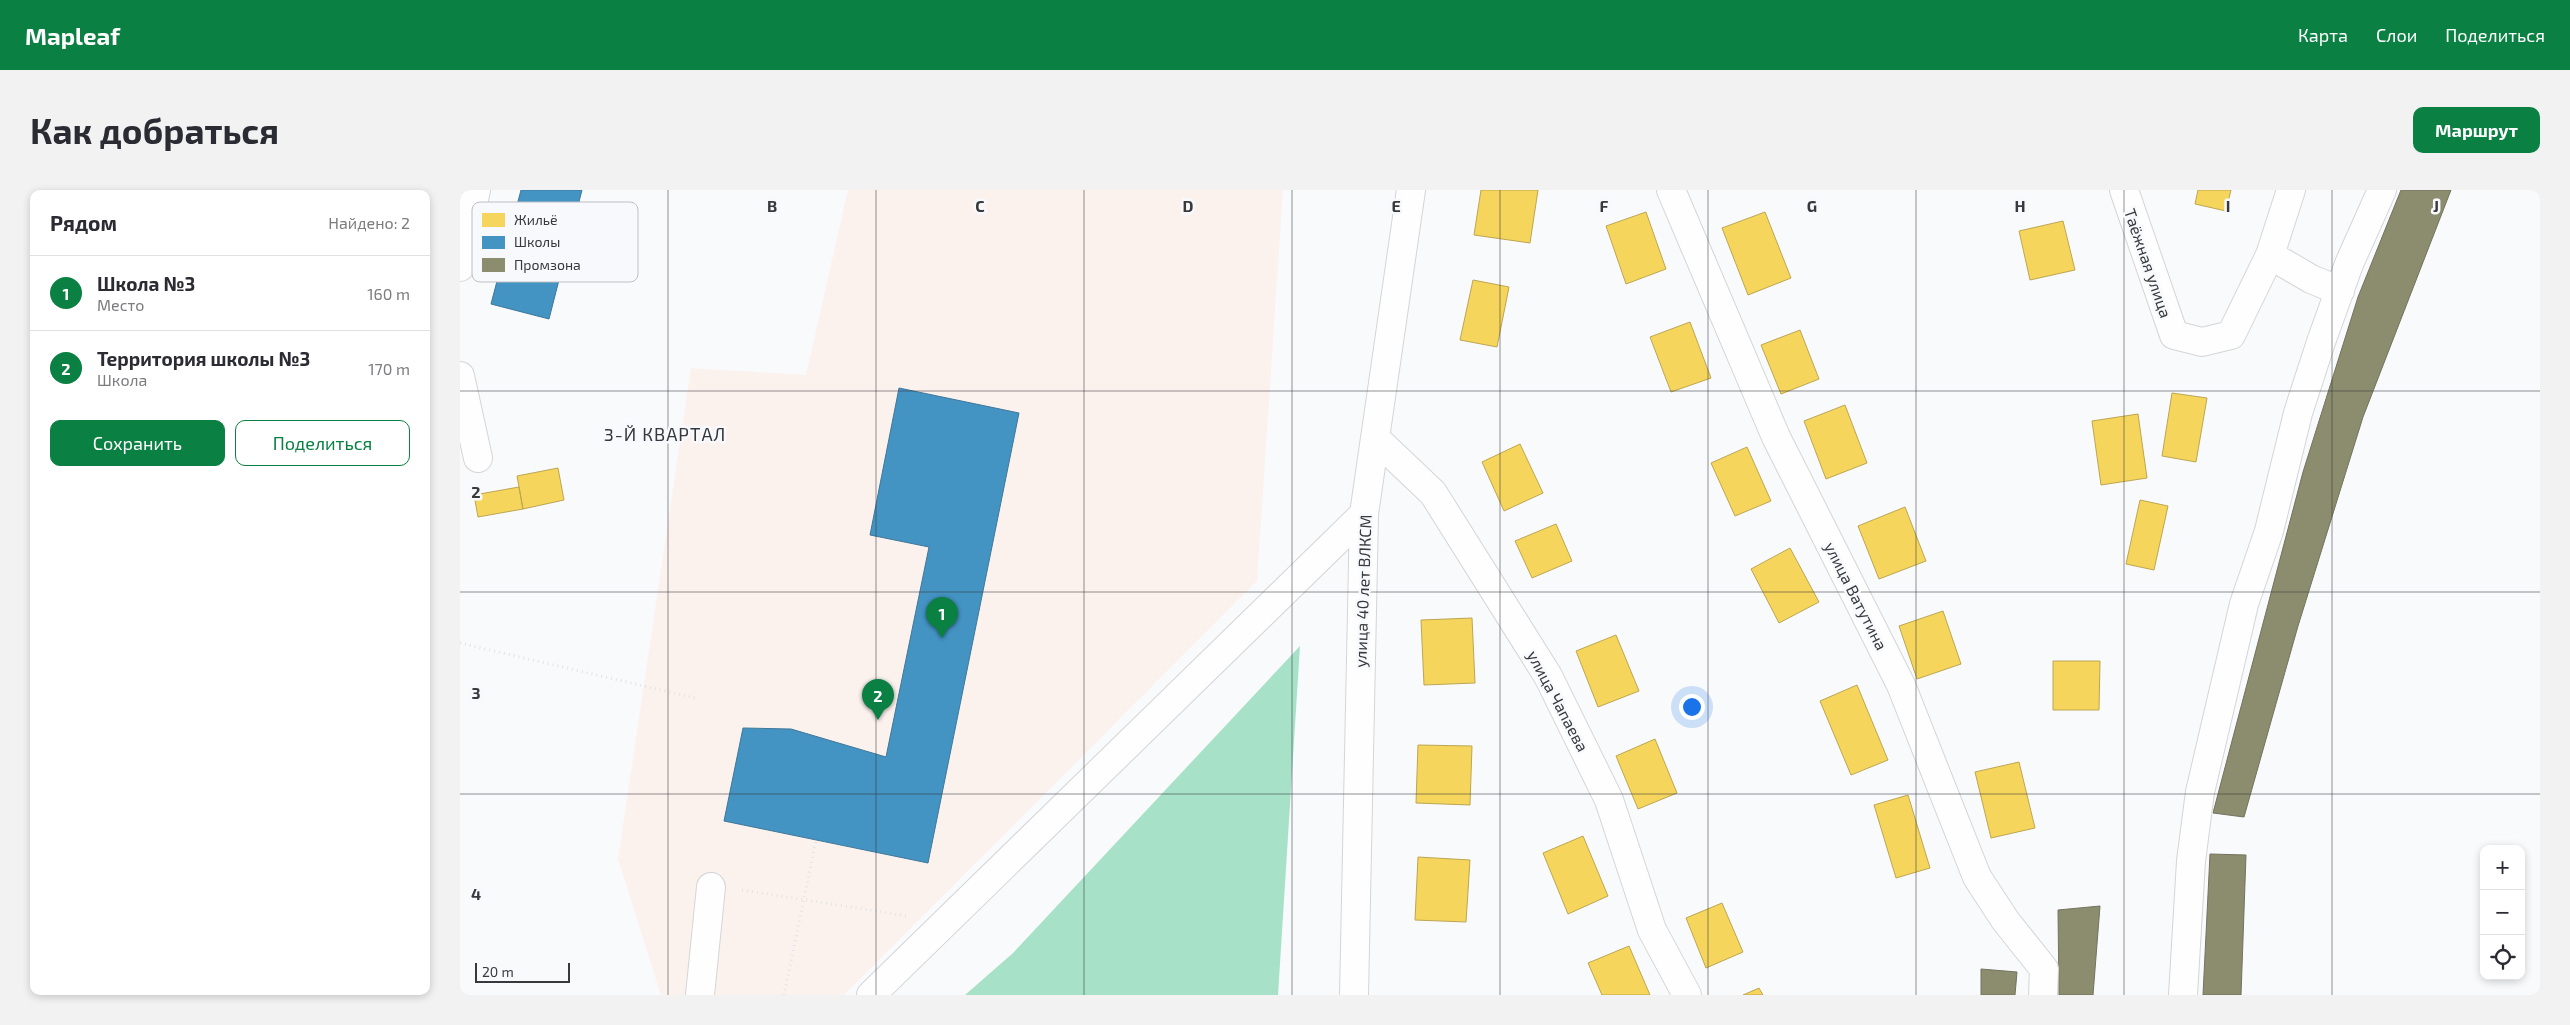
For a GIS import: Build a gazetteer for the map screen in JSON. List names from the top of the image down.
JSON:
{
  "streets": {
    "street": [
      "Таёжная улица",
      "улица 40 лет ВЛКСМ",
      "улица Ватутина",
      "улица Чапаева"
    ]
  },
  "crossings": [
    ["улица 40 лет ВЛКСМ", "улица Чапаева"]
  ],
  "districts": ["3-Й КВАРТАЛ"],
  "legend": ["Жильё", "Школы", "Промзона"],
  "scale_bar": "20 m",
  "page": {
    "header": "Mapleaf",
    "nav": ["Карта", "Слои", "Поделиться"],
    "buttons": [
      "Маршрут",
      ["Сохранить", "Поделиться"]
    ],
    "title": "Как добраться",
    "heading": ["Рядом", "Найдено: 2"],
    "list": [
      {
        "mark": "1",
        "name": "Школа №3",
        "note": "Место",
        "value": "160 m"
      },
      {
        "mark": "2",
        "name": "Территория школы №3",
        "note": "Школа",
        "value": "170 m"
      }
    ],
    "pins": ["1", "2"],
    "map_buttons": ["+", "−"],
    "scale": "20 m"
  },
  "grid": {
    "columns": [
      "B",
      "C",
      "D",
      "E",
      "F",
      "G",
      "H",
      "I",
      "J"
    ],
    "rows": ["2", "3", "4"]
  }
}
